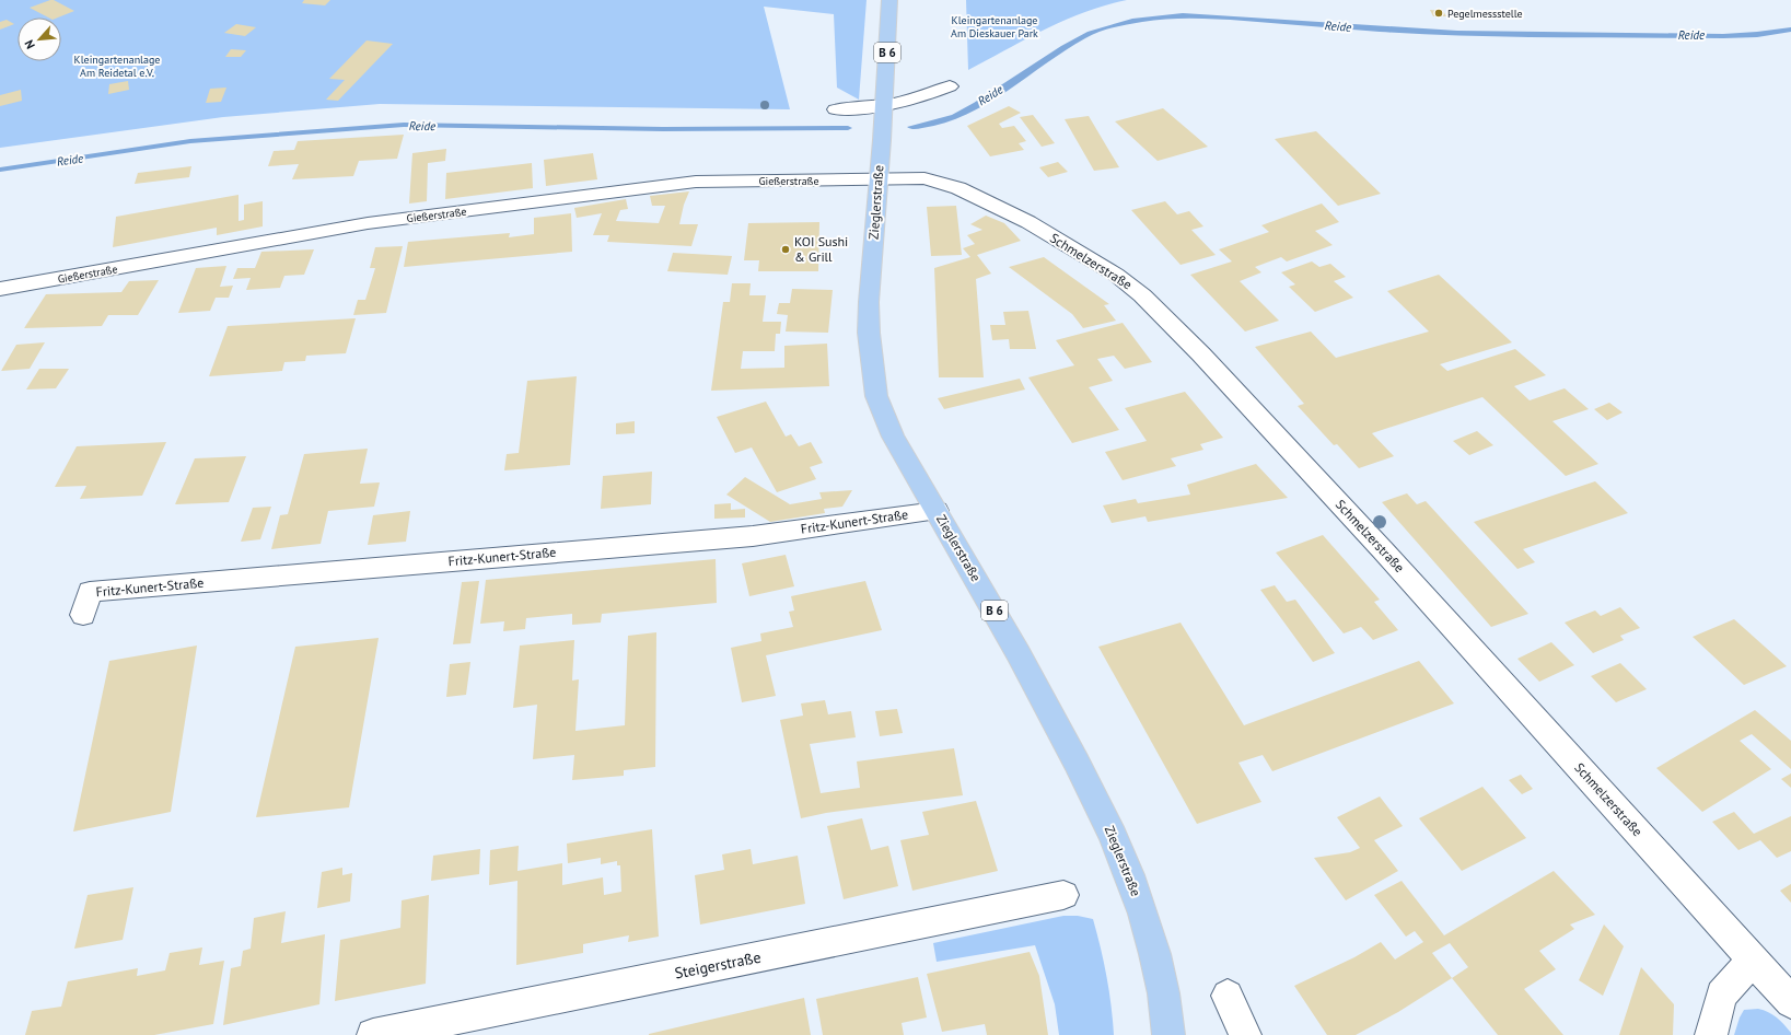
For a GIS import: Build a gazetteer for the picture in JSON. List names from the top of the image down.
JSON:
{
  "streets": {
    "main road": ["B 6", "Zieglerstraße"],
    "street": [
      "Gießerstraße",
      "Schmelzerstraße",
      "Fritz-Kunert-Straße",
      "Steigerstraße"
    ]
  },
  "crossings": [
    ["B 6", "Zieglerstraße"],
    ["Gießerstraße", "Zieglerstraße"],
    ["Gießerstraße", "Schmelzerstraße"],
    ["Zieglerstraße", "Schmelzerstraße"],
    ["Zieglerstraße", "Fritz-Kunert-Straße"]
  ],
  "water": ["Reide"],
  "parks": ["Kleingartenanlage Am Dieskauer Park", "Kleingartenanlage Am Reidetal e.V."],
  "places": ["Pegelmessstelle", "KOI Sushi & Grill"],
  "north": "bottom left"
}
